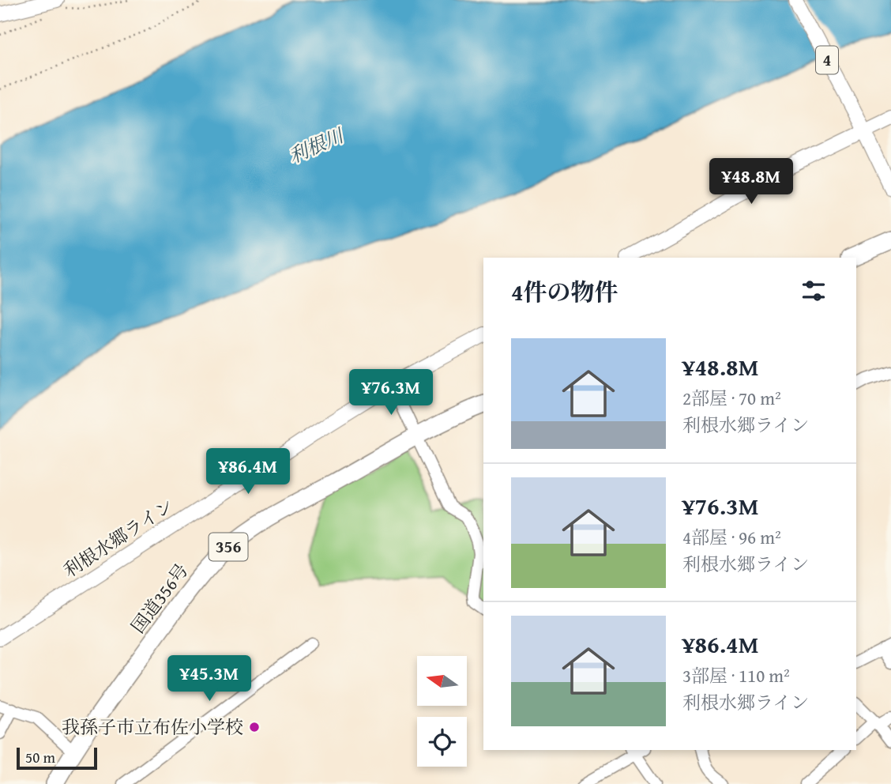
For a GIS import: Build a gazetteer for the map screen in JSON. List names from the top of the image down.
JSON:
{
  "streets": {
    "highway": ["356", "国道356号"],
    "main road": ["4", "利根水郷ライン"]
  },
  "water": ["利根川"],
  "places": ["我孫子市立布佐小学校"],
  "scale_bar": "50 m",
  "north": "left",
  "page": {
    "price": [
      "¥48.8M",
      "¥76.3M",
      "¥86.4M",
      "¥45.3M"
    ],
    "heading": "4件の物件",
    "list": [
      {
        "name": "¥48.8M",
        "note": "2部屋 · 70 m² · 利根水郷ライン"
      },
      {
        "name": "¥76.3M",
        "note": "4部屋 · 96 m² · 利根水郷ライン"
      },
      {
        "name": "¥86.4M",
        "note": "3部屋 · 110 m² · 利根水郷ライン"
      }
    ],
    "scale": "50 m"
  }
}
